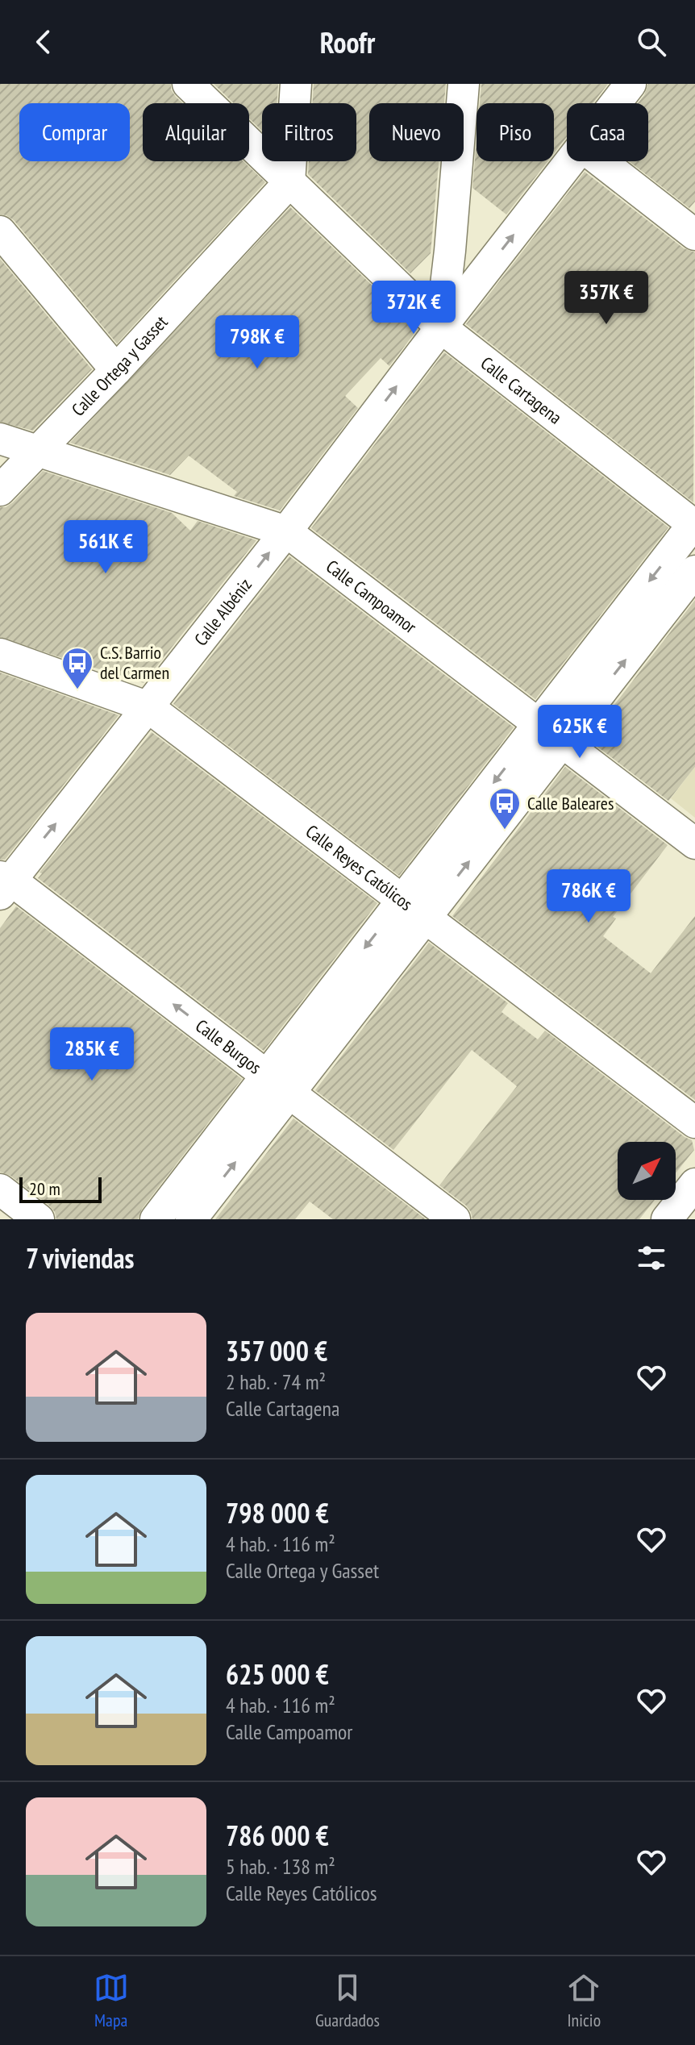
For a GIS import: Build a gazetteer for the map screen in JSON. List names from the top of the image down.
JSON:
{
  "streets": {
    "street": [
      "Calle Ortega y Gasset",
      "Calle Cartagena",
      "Calle Campoamor",
      "Calle Albéniz",
      "Calle Reyes Católicos",
      "Calle Burgos"
    ]
  },
  "crossings": [
    ["Calle Ortega y Gasset", "Calle Cartagena"],
    ["Calle Ortega y Gasset", "Calle Campoamor"],
    ["Calle Cartagena", "Calle Albéniz"],
    ["Calle Campoamor", "Calle Albéniz"],
    ["Calle Albéniz", "Calle Reyes Católicos"],
    ["Calle Albéniz", "Calle Burgos"]
  ],
  "one_way": ["Calle Albéniz", "Calle Burgos"],
  "places": {
    "bus stop": ["C.S. Barrio del Carmen", "Calle Baleares"]
  },
  "scale_bar": "20 m",
  "north": "top right",
  "page": {
    "header": "Roofr",
    "chip": [
      "Comprar",
      "Alquilar",
      "Filtros",
      "Nuevo",
      "Piso",
      "Casa"
    ],
    "price": [
      "357K €",
      "372K €",
      "798K €",
      "561K €",
      "625K €",
      "786K €",
      "285K €"
    ],
    "scale": "20 m",
    "heading": "7 viviendas",
    "list": [
      {
        "name": "357 000 €",
        "note": "2 hab. · 74 m² · Calle Cartagena"
      },
      {
        "name": "798 000 €",
        "note": "4 hab. · 116 m² · Calle Ortega y Gasset"
      },
      {
        "name": "625 000 €",
        "note": "4 hab. · 116 m² · Calle Campoamor"
      },
      {
        "name": "786 000 €",
        "note": "5 hab. · 138 m² · Calle Reyes Católicos"
      }
    ],
    "tabs": ["Mapa", "Guardados", "Inicio"]
  }
}
